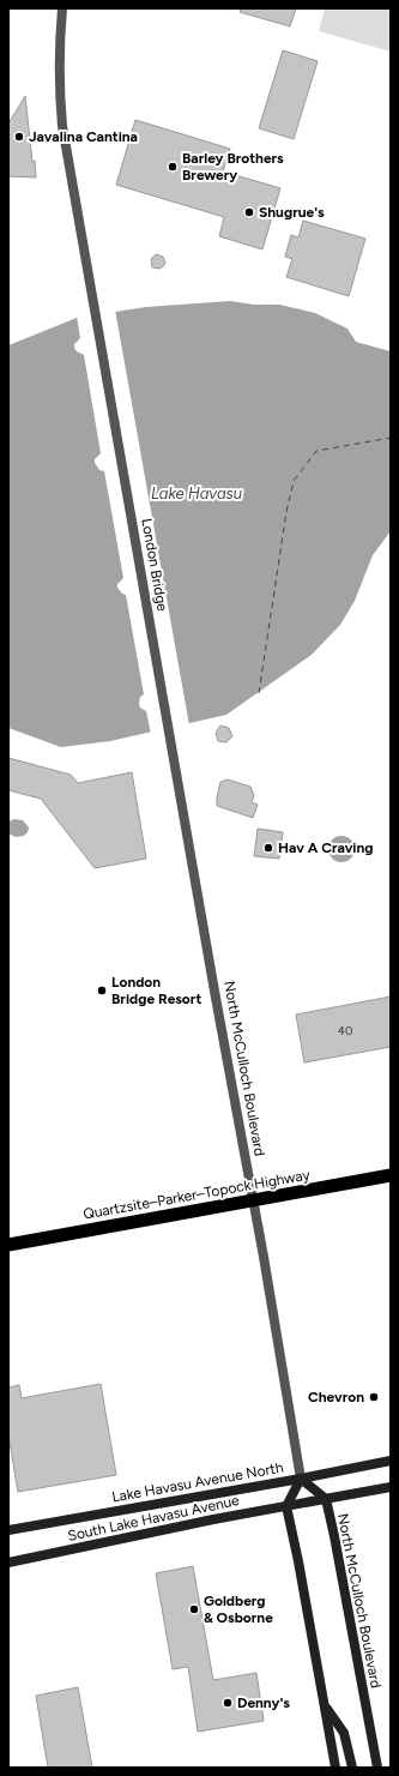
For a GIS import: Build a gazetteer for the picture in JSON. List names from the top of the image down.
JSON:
{
  "streets": {
    "highway": ["Quartzsite–Parker–Topock Highway"],
    "main road": ["North McCulloch Boulevard", "Lake Havasu Avenue North", "South Lake Havasu Avenue"],
    "street": ["London Bridge"]
  },
  "crossings": [
    ["London Bridge", "North McCulloch Boulevard"],
    ["North McCulloch Boulevard", "Lake Havasu Avenue North"],
    ["North McCulloch Boulevard", "South Lake Havasu Avenue"]
  ],
  "water": ["Lake Havasu"],
  "places": [
    "Javalina Cantina",
    "Barley Brothers Brewery",
    "Shugrue's",
    "Hav A Craving",
    "London Bridge Resort",
    "Chevron",
    "Goldberg & Osborne",
    "Denny's"
  ],
  "house_numbers": ["40"]
}
